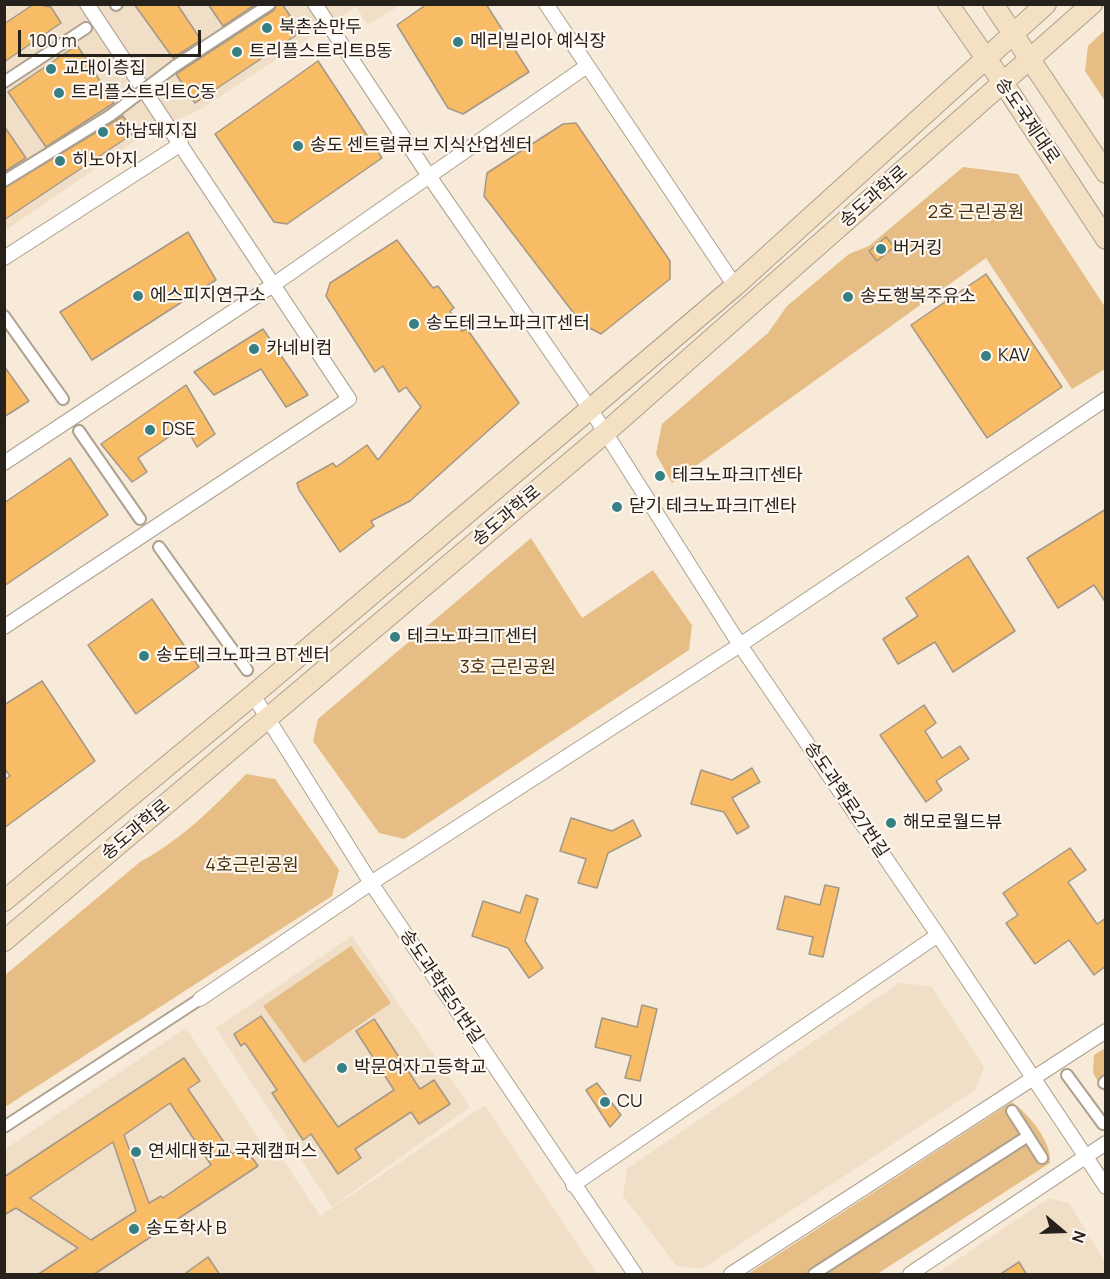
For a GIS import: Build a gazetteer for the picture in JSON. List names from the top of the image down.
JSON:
{
  "streets": {
    "main road": ["송도국제대로", "송도과학로"],
    "street": ["송도과학로27번길", "송도과학로51번길"]
  },
  "crossings": [
    ["송도국제대로", "송도과학로"],
    ["송도과학로", "송도과학로27번길"],
    ["송도과학로", "송도과학로51번길"]
  ],
  "parks": ["2호 근린공원", "3호 근린공원", "4호근린공원"],
  "places": [
    "북촌손만두",
    "메리빌리아 예식장",
    "트리플스트리트B동",
    "교대이층집",
    "트리플스트리트C동",
    "하남돼지집",
    "송도 센트럴큐브 지식산업센터",
    "히노아지",
    "버거킹",
    "에스피지연구소",
    "송도행복주유소",
    "송도테크노파크IT센터",
    "카네비컴",
    "KAV",
    "DSE",
    "테크노파크IT센타",
    "닫기 테크노파크IT센타",
    "테크노파크IT센터",
    "송도테크노파크 BT센터",
    "해모로월드뷰",
    "박문여자고등학교",
    "CU",
    "연세대학교 국제캠퍼스",
    "송도학사 B"
  ],
  "scale_bar": "100 m",
  "north": "right"
}
